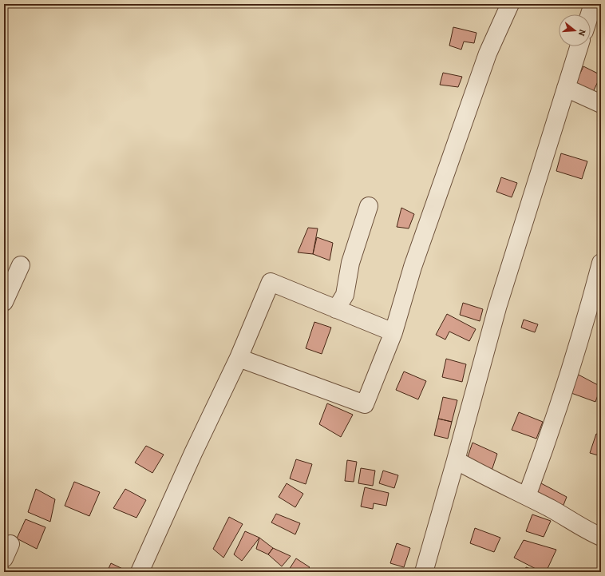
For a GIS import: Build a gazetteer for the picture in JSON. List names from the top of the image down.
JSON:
{
  "north": "right"
}
